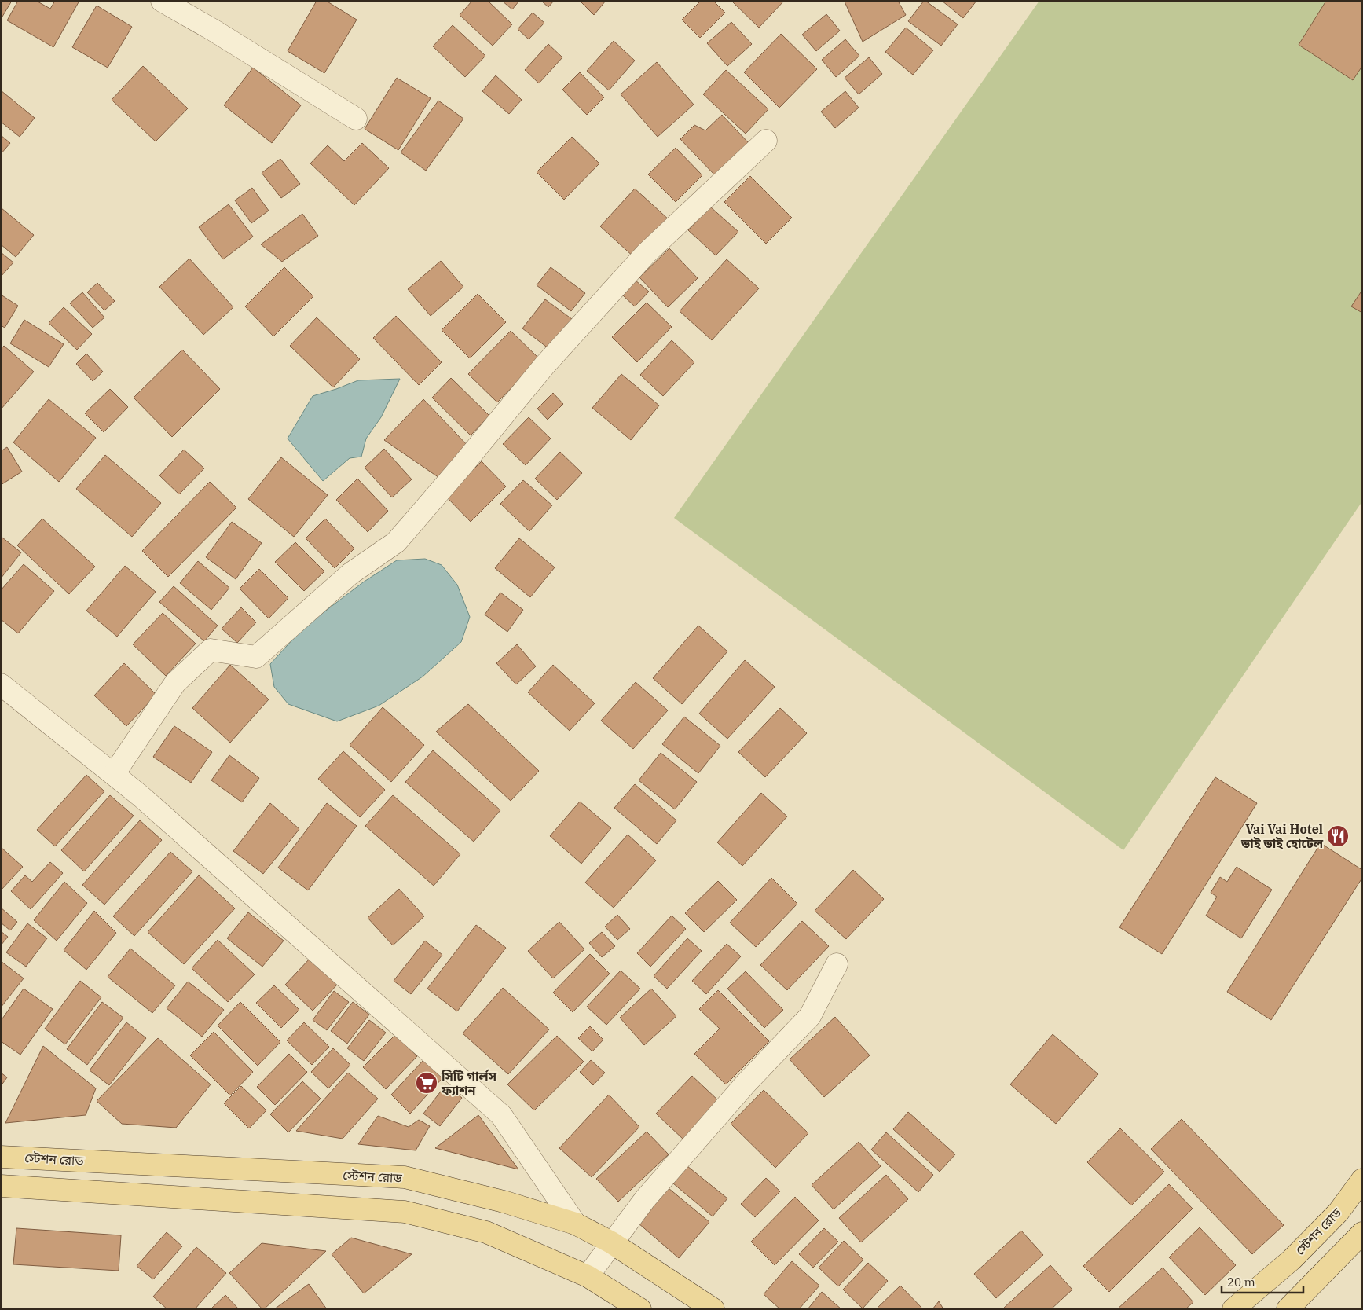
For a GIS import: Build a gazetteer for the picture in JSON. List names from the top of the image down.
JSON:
{
  "streets": {
    "main road": ["স্টেশন রোড"]
  },
  "places": {
    "restaurant": ["Vai Vai Hotel ভাই ভাই হোটেল"],
    "supermarket": ["সিটি গার্লস ফ্যাশন"]
  },
  "scale_bar": "20 m"
}
